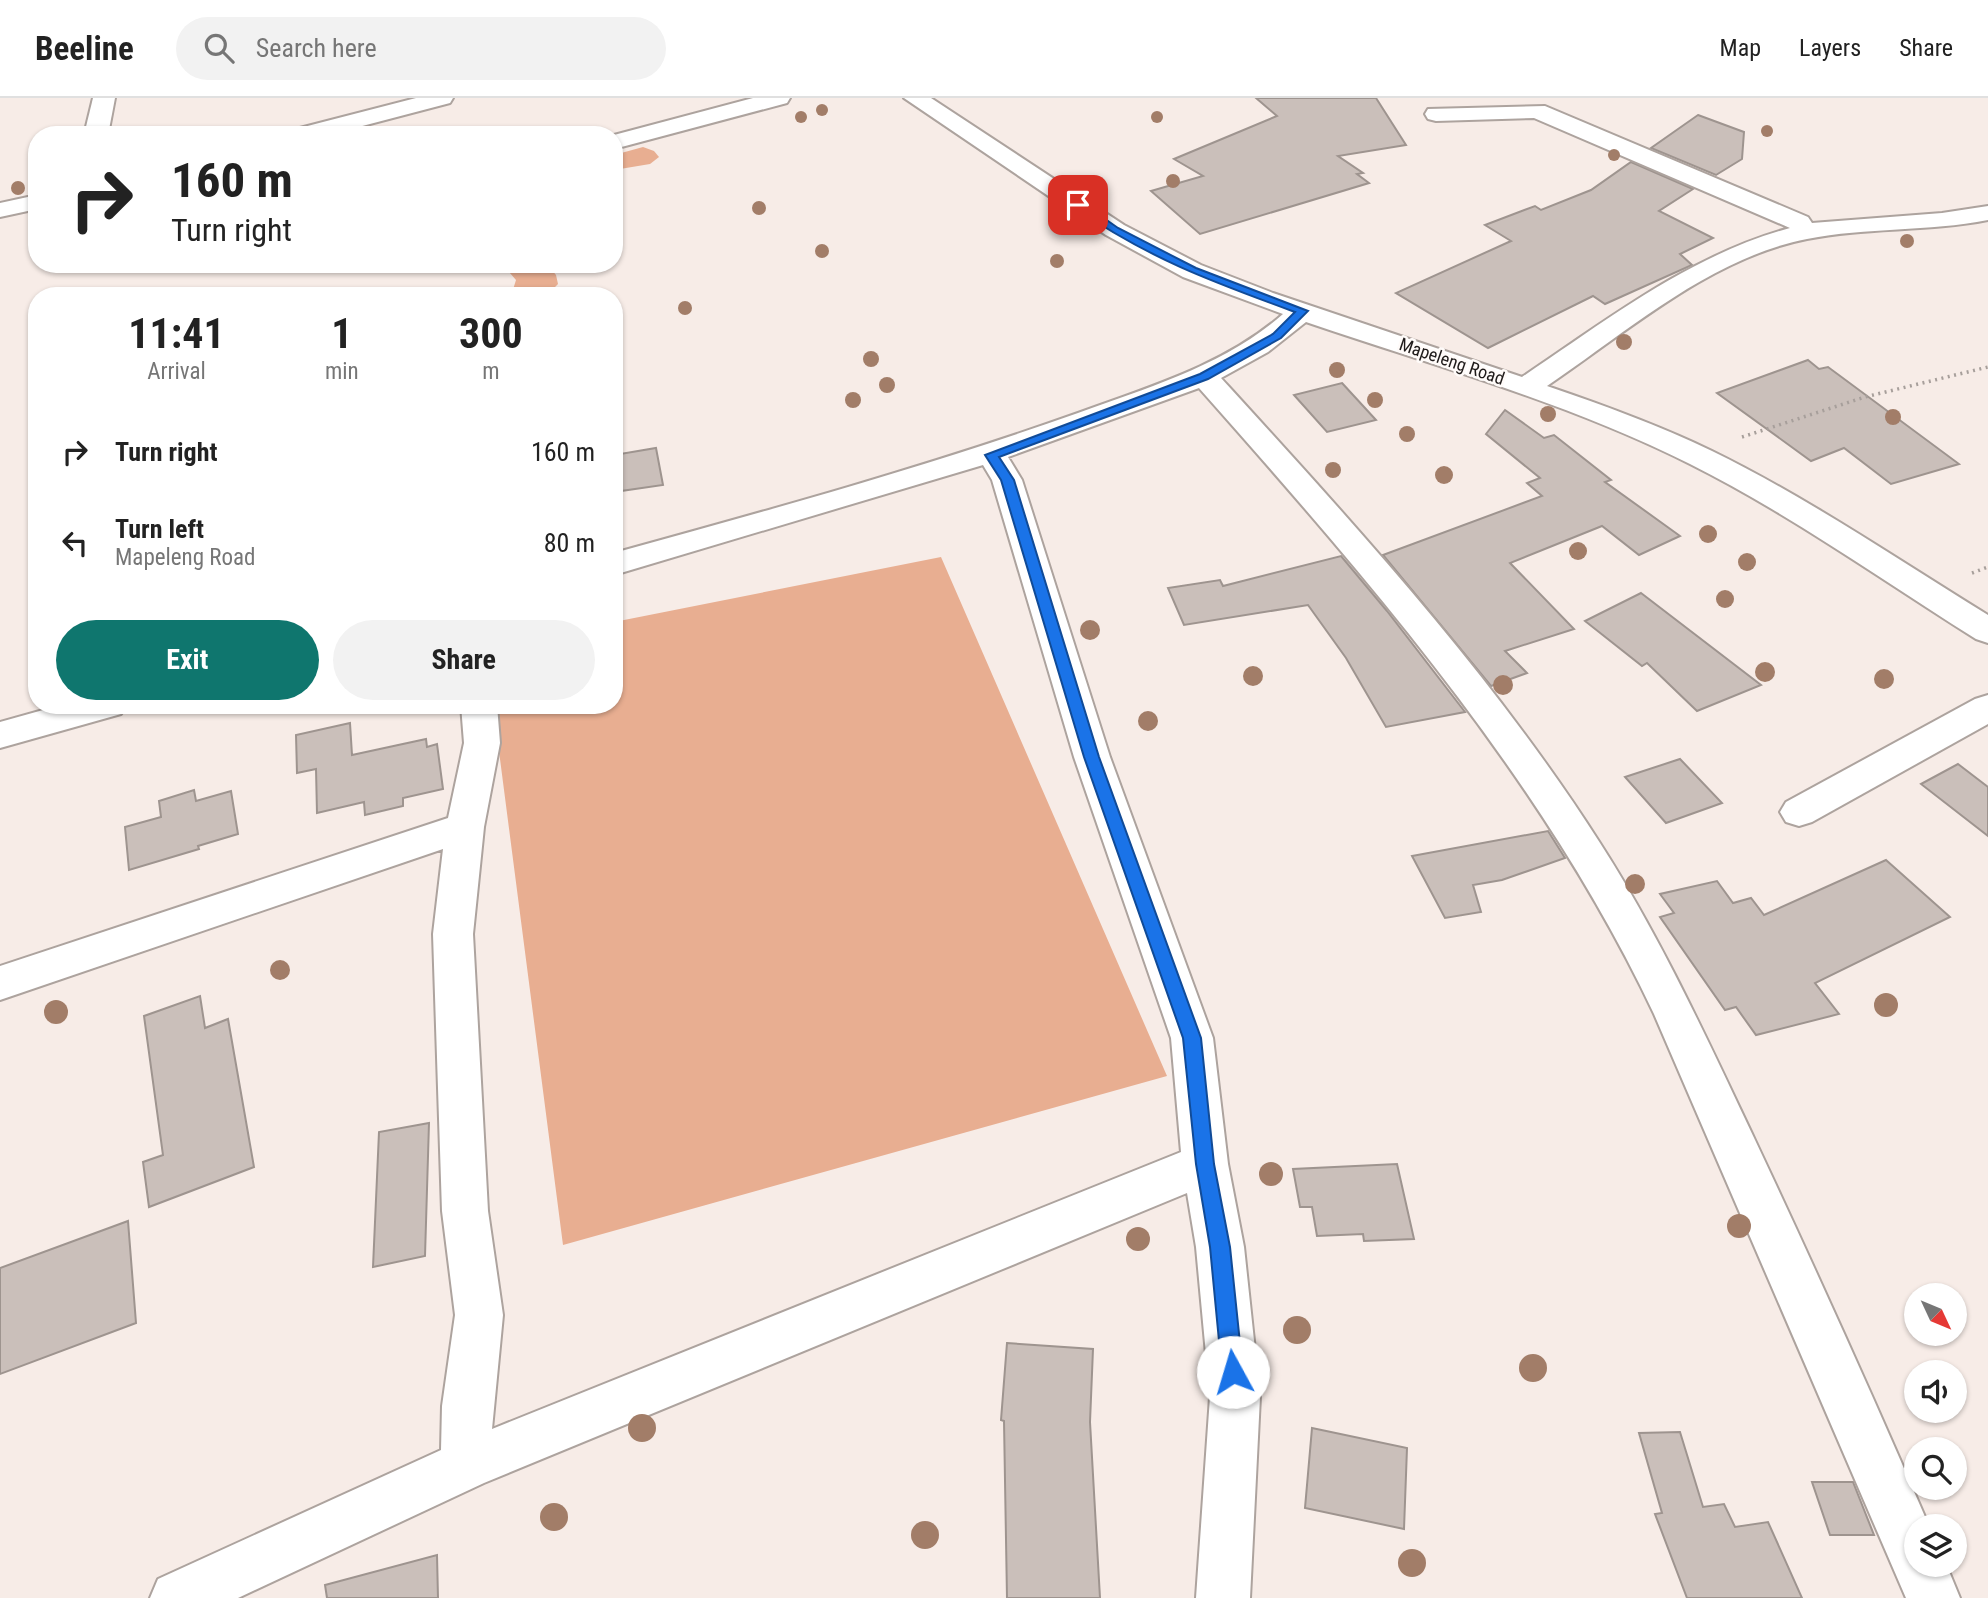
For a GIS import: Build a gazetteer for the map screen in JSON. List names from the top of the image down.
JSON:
{
  "streets": {
    "street": ["Mapeleng Road"]
  },
  "north": "bottom right",
  "page": {
    "header": "Beeline",
    "search": "Search here",
    "nav": ["Map", "Layers", "Share"],
    "turn": ["160 m", "Turn right"],
    "eta": [
      "11:41",
      "Arrival",
      "1",
      "min",
      "300",
      "m"
    ],
    "list": [
      {
        "name": "Turn right",
        "value": "160 m"
      },
      {
        "name": "Turn left",
        "note": "Mapeleng Road",
        "value": "80 m"
      }
    ],
    "buttons": ["Exit", "Share"]
  }
}
